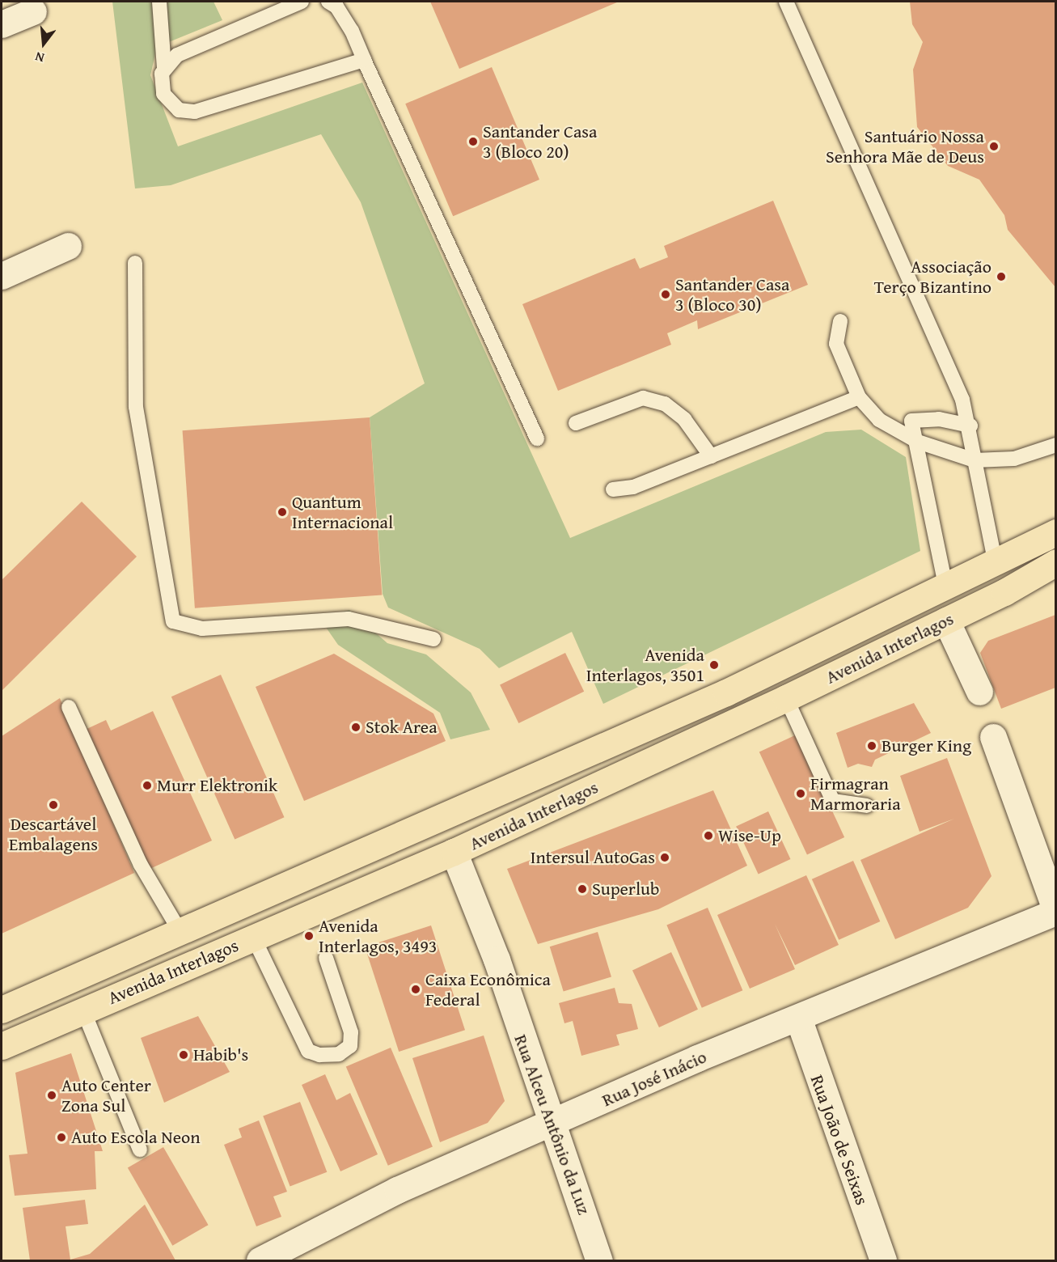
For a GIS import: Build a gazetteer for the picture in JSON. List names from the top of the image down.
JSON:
{
  "streets": {
    "main road": ["Avenida Interlagos"],
    "street": ["Rua José Inácio", "Rua Alceu Antônio da Luz", "Rua João de Seixas"]
  },
  "crossings": [
    ["Avenida Interlagos", "Rua Alceu Antônio da Luz"],
    ["Rua José Inácio", "Rua Alceu Antônio da Luz"],
    ["Rua José Inácio", "Rua João de Seixas"]
  ],
  "places": [
    "Santander Casa 3 (Bloco 20)",
    "Santuário Nossa Senhora Mãe de Deus",
    "Associação Terço Bizantino",
    "Santander Casa 3 (Bloco 30)",
    "Quantum Internacional",
    "Avenida Interlagos, 3501",
    "Stok Area",
    "Burger King",
    "Murr Elektronik",
    "Firmagran Marmoraria",
    "Descartável Embalagens",
    "Wise-Up",
    "Intersul AutoGas",
    "Superlub",
    "Avenida Interlagos, 3493",
    "Caixa Econômica Federal",
    "Habib's",
    "Auto Center Zona Sul",
    "Auto Escola Neon"
  ],
  "north": "bottom"
}
